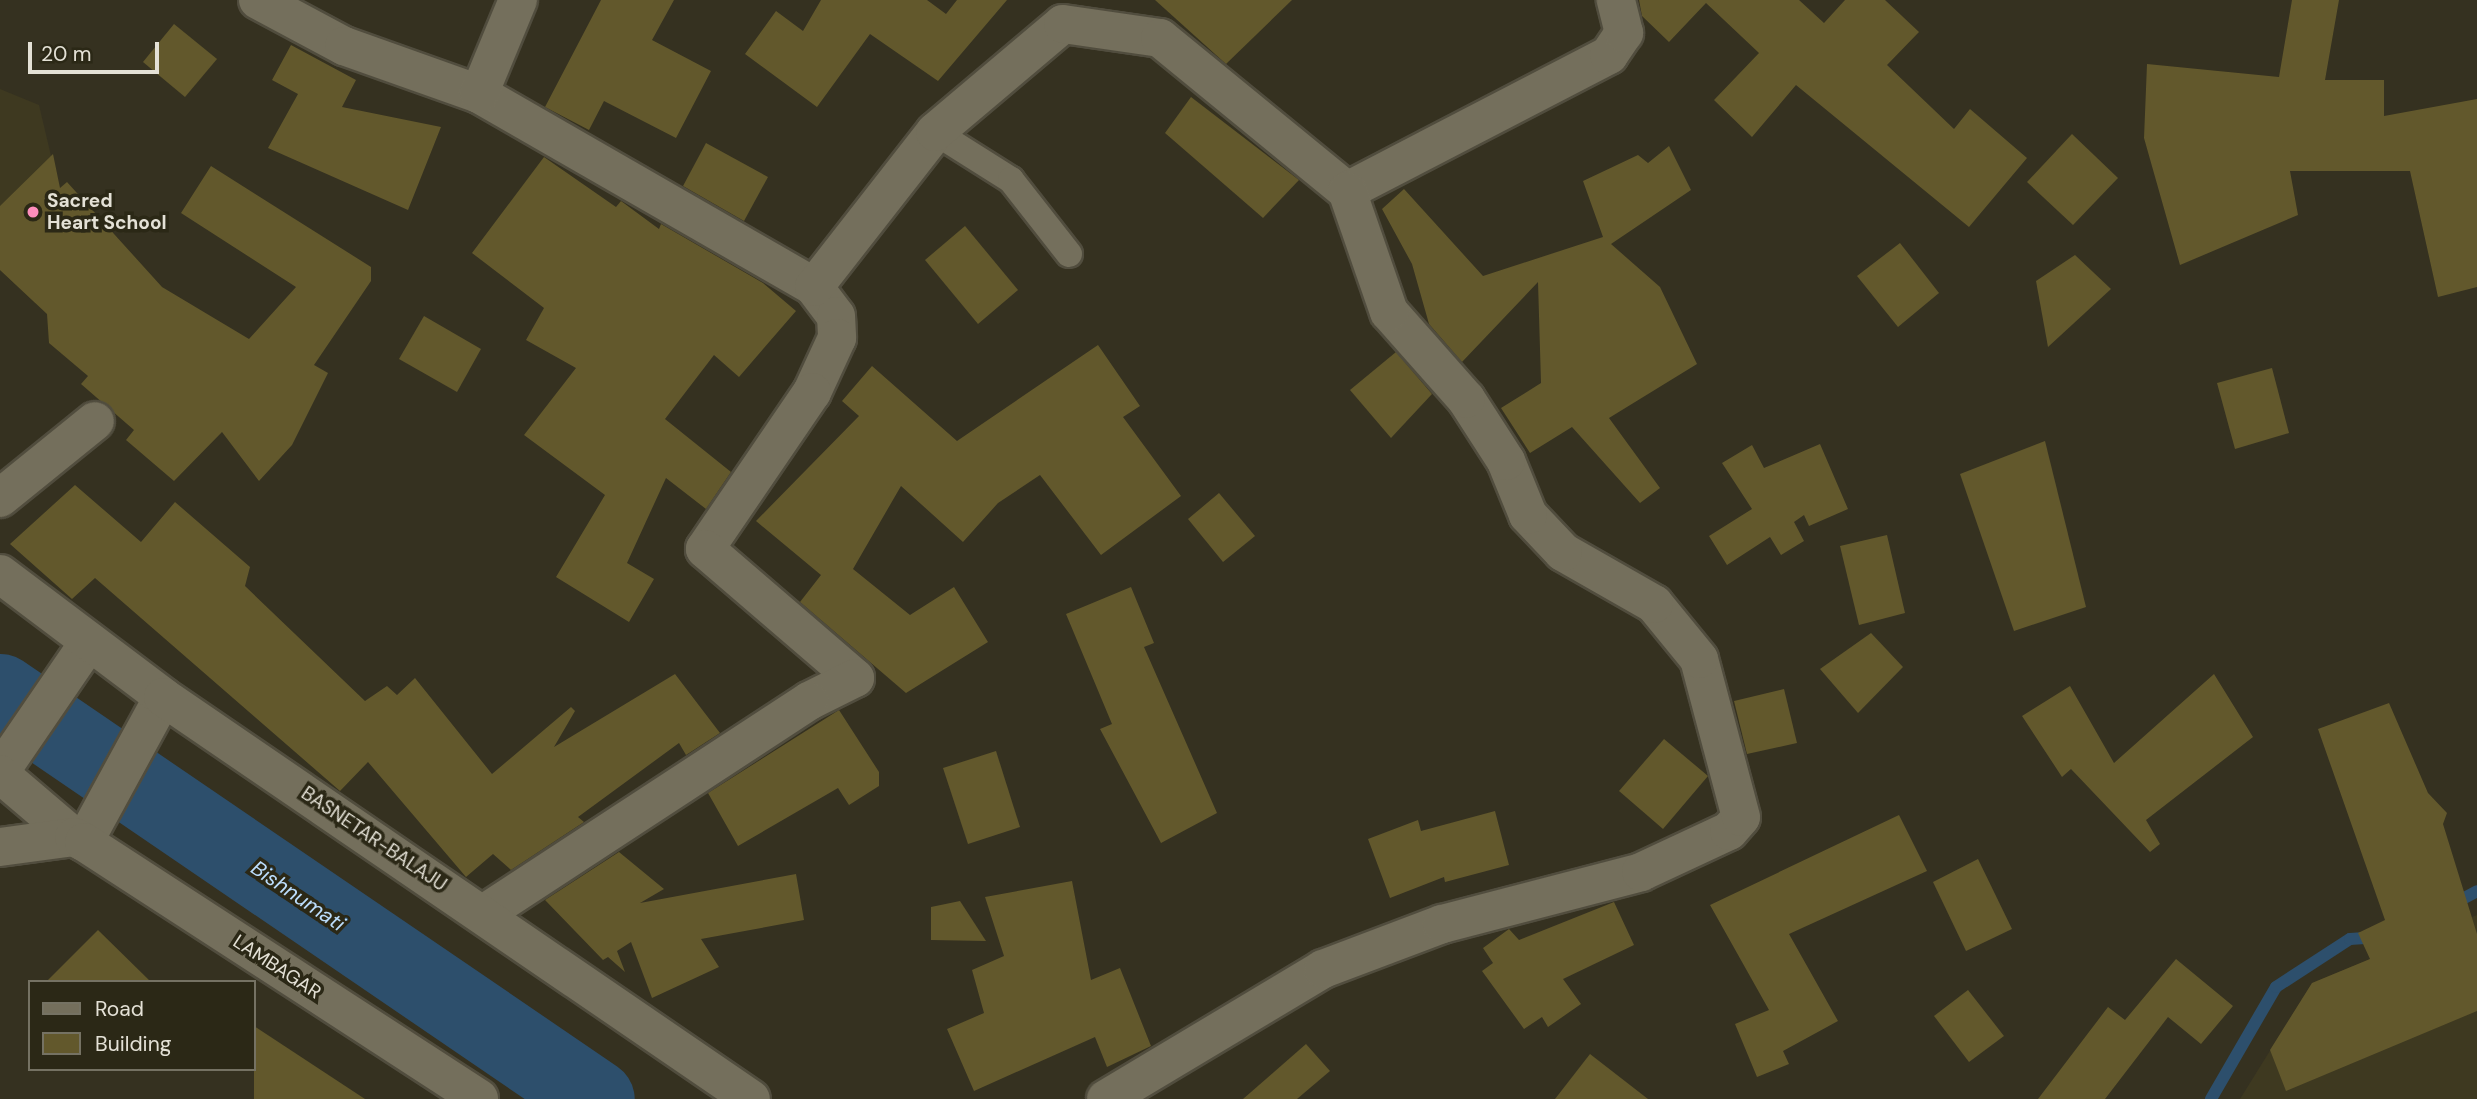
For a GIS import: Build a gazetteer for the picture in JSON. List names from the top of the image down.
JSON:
{
  "streets": {
    "street": ["BASNETAR-BALAJU", "LAMBAGAR"]
  },
  "water": ["Bishnumati"],
  "places": ["Sacred Heart School"],
  "legend": ["Road", "Building"],
  "scale_bar": "20 m"
}
